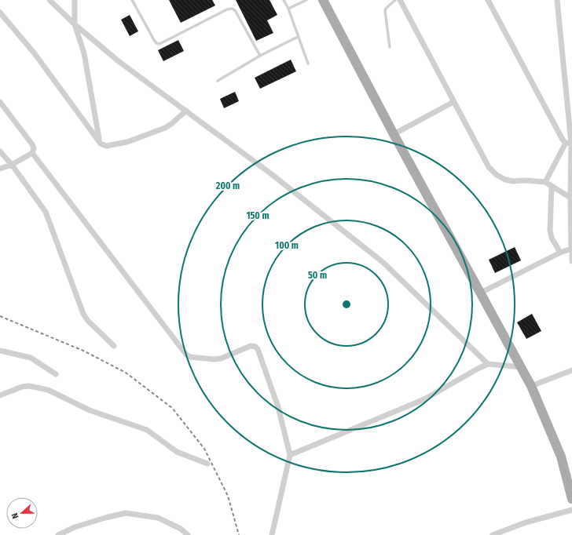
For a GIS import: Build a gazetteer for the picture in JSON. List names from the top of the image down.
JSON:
{
  "north": "left",
  "rings": [
    "200 m",
    "150 m",
    "100 m",
    "50 m"
  ]
}
